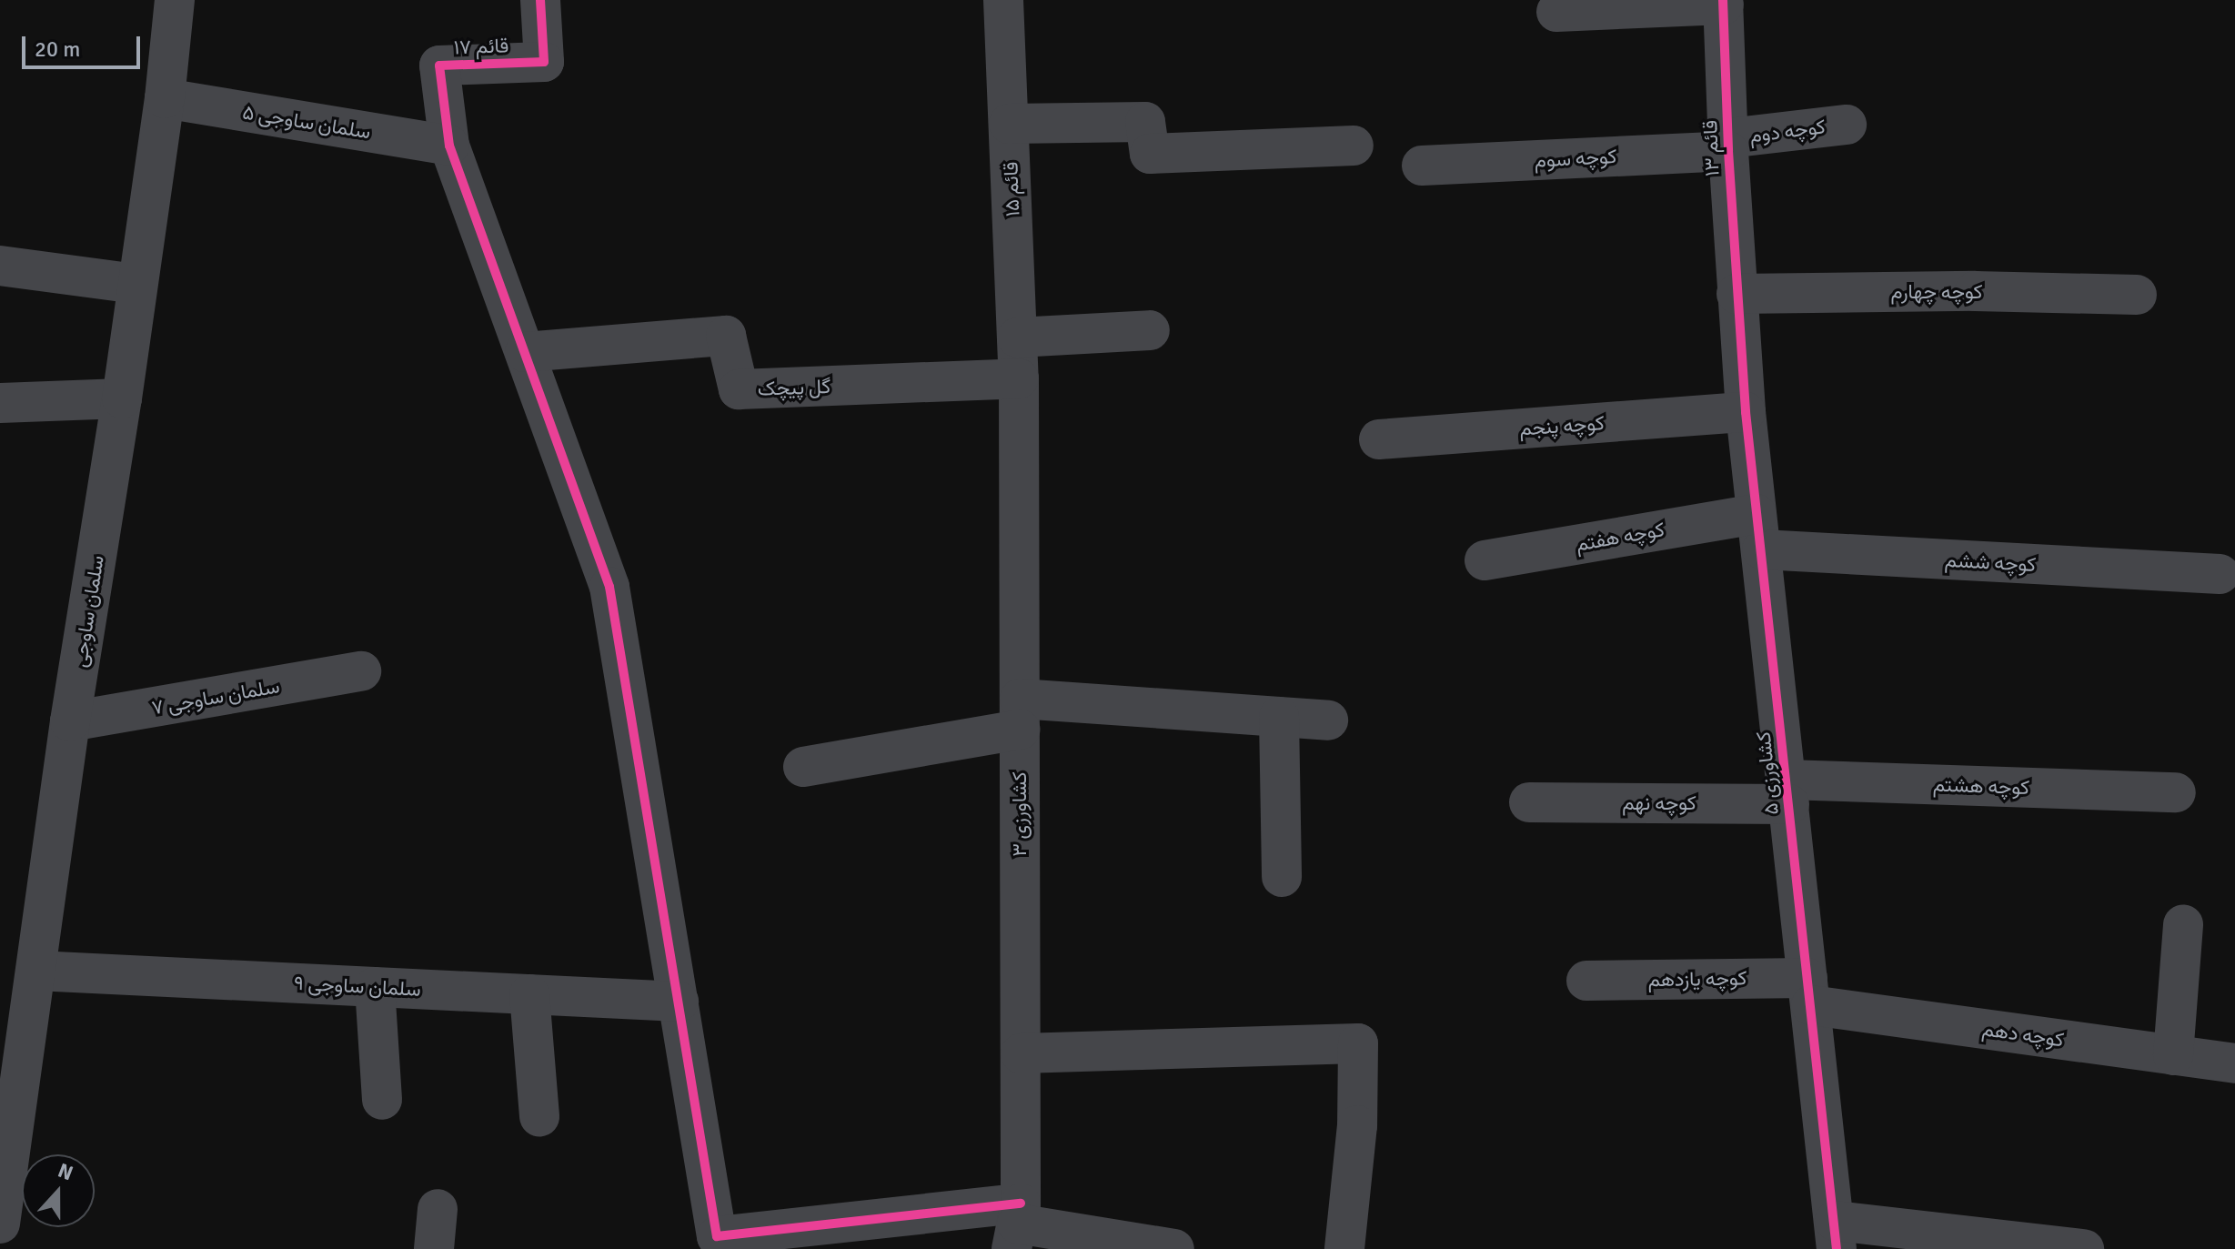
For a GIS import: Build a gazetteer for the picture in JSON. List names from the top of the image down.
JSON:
{
  "streets": {
    "street": [
      "قائم ۱۷",
      "سلمان ساوجی ۵",
      "کوچه دوم",
      "قائم ۱۳",
      "کوچه سوم",
      "قائم ۱۵",
      "کوچه چهارم",
      "گل پیچک",
      "کوچه پنجم",
      "کوچه هفتم",
      "کوچه ششم",
      "سلمان ساوجی",
      "سلمان ساوجی ۷",
      "کشاورزی ۵",
      "کوچه هشتم",
      "کوچه نهم",
      "کشاورزی ۳",
      "کوچه یازدهم",
      "سلمان ساوجی ۹",
      "کوچه دهم"
    ]
  },
  "crossings": [
    ["قائم ۱۷", "سلمان ساوجی ۵"],
    ["سلمان ساوجی ۵", "سلمان ساوجی"],
    ["کوچه دوم", "قائم ۱۳"],
    ["کوچه دوم", "کوچه سوم"],
    ["قائم ۱۳", "کوچه سوم"],
    ["قائم ۱۳", "کوچه چهارم"],
    ["قائم ۱۳", "کشاورزی ۵"],
    ["قائم ۱۵", "گل پیچک"],
    ["قائم ۱۵", "کشاورزی ۳"],
    ["کوچه چهارم", "کشاورزی ۵"],
    ["گل پیچک", "کشاورزی ۳"],
    ["کوچه پنجم", "کشاورزی ۵"],
    ["کوچه هفتم", "کوچه ششم"],
    ["کوچه هفتم", "کشاورزی ۵"],
    ["کوچه ششم", "کشاورزی ۵"],
    ["سلمان ساوجی", "سلمان ساوجی ۷"],
    ["سلمان ساوجی", "سلمان ساوجی ۹"],
    ["کشاورزی ۵", "کوچه هشتم"],
    ["کشاورزی ۵", "کوچه نهم"],
    ["کشاورزی ۵", "کوچه یازدهم"],
    ["کشاورزی ۵", "کوچه دهم"],
    ["کوچه هشتم", "کوچه نهم"],
    ["کوچه یازدهم", "کوچه دهم"]
  ],
  "scale_bar": "20 m",
  "north": "top"
}
